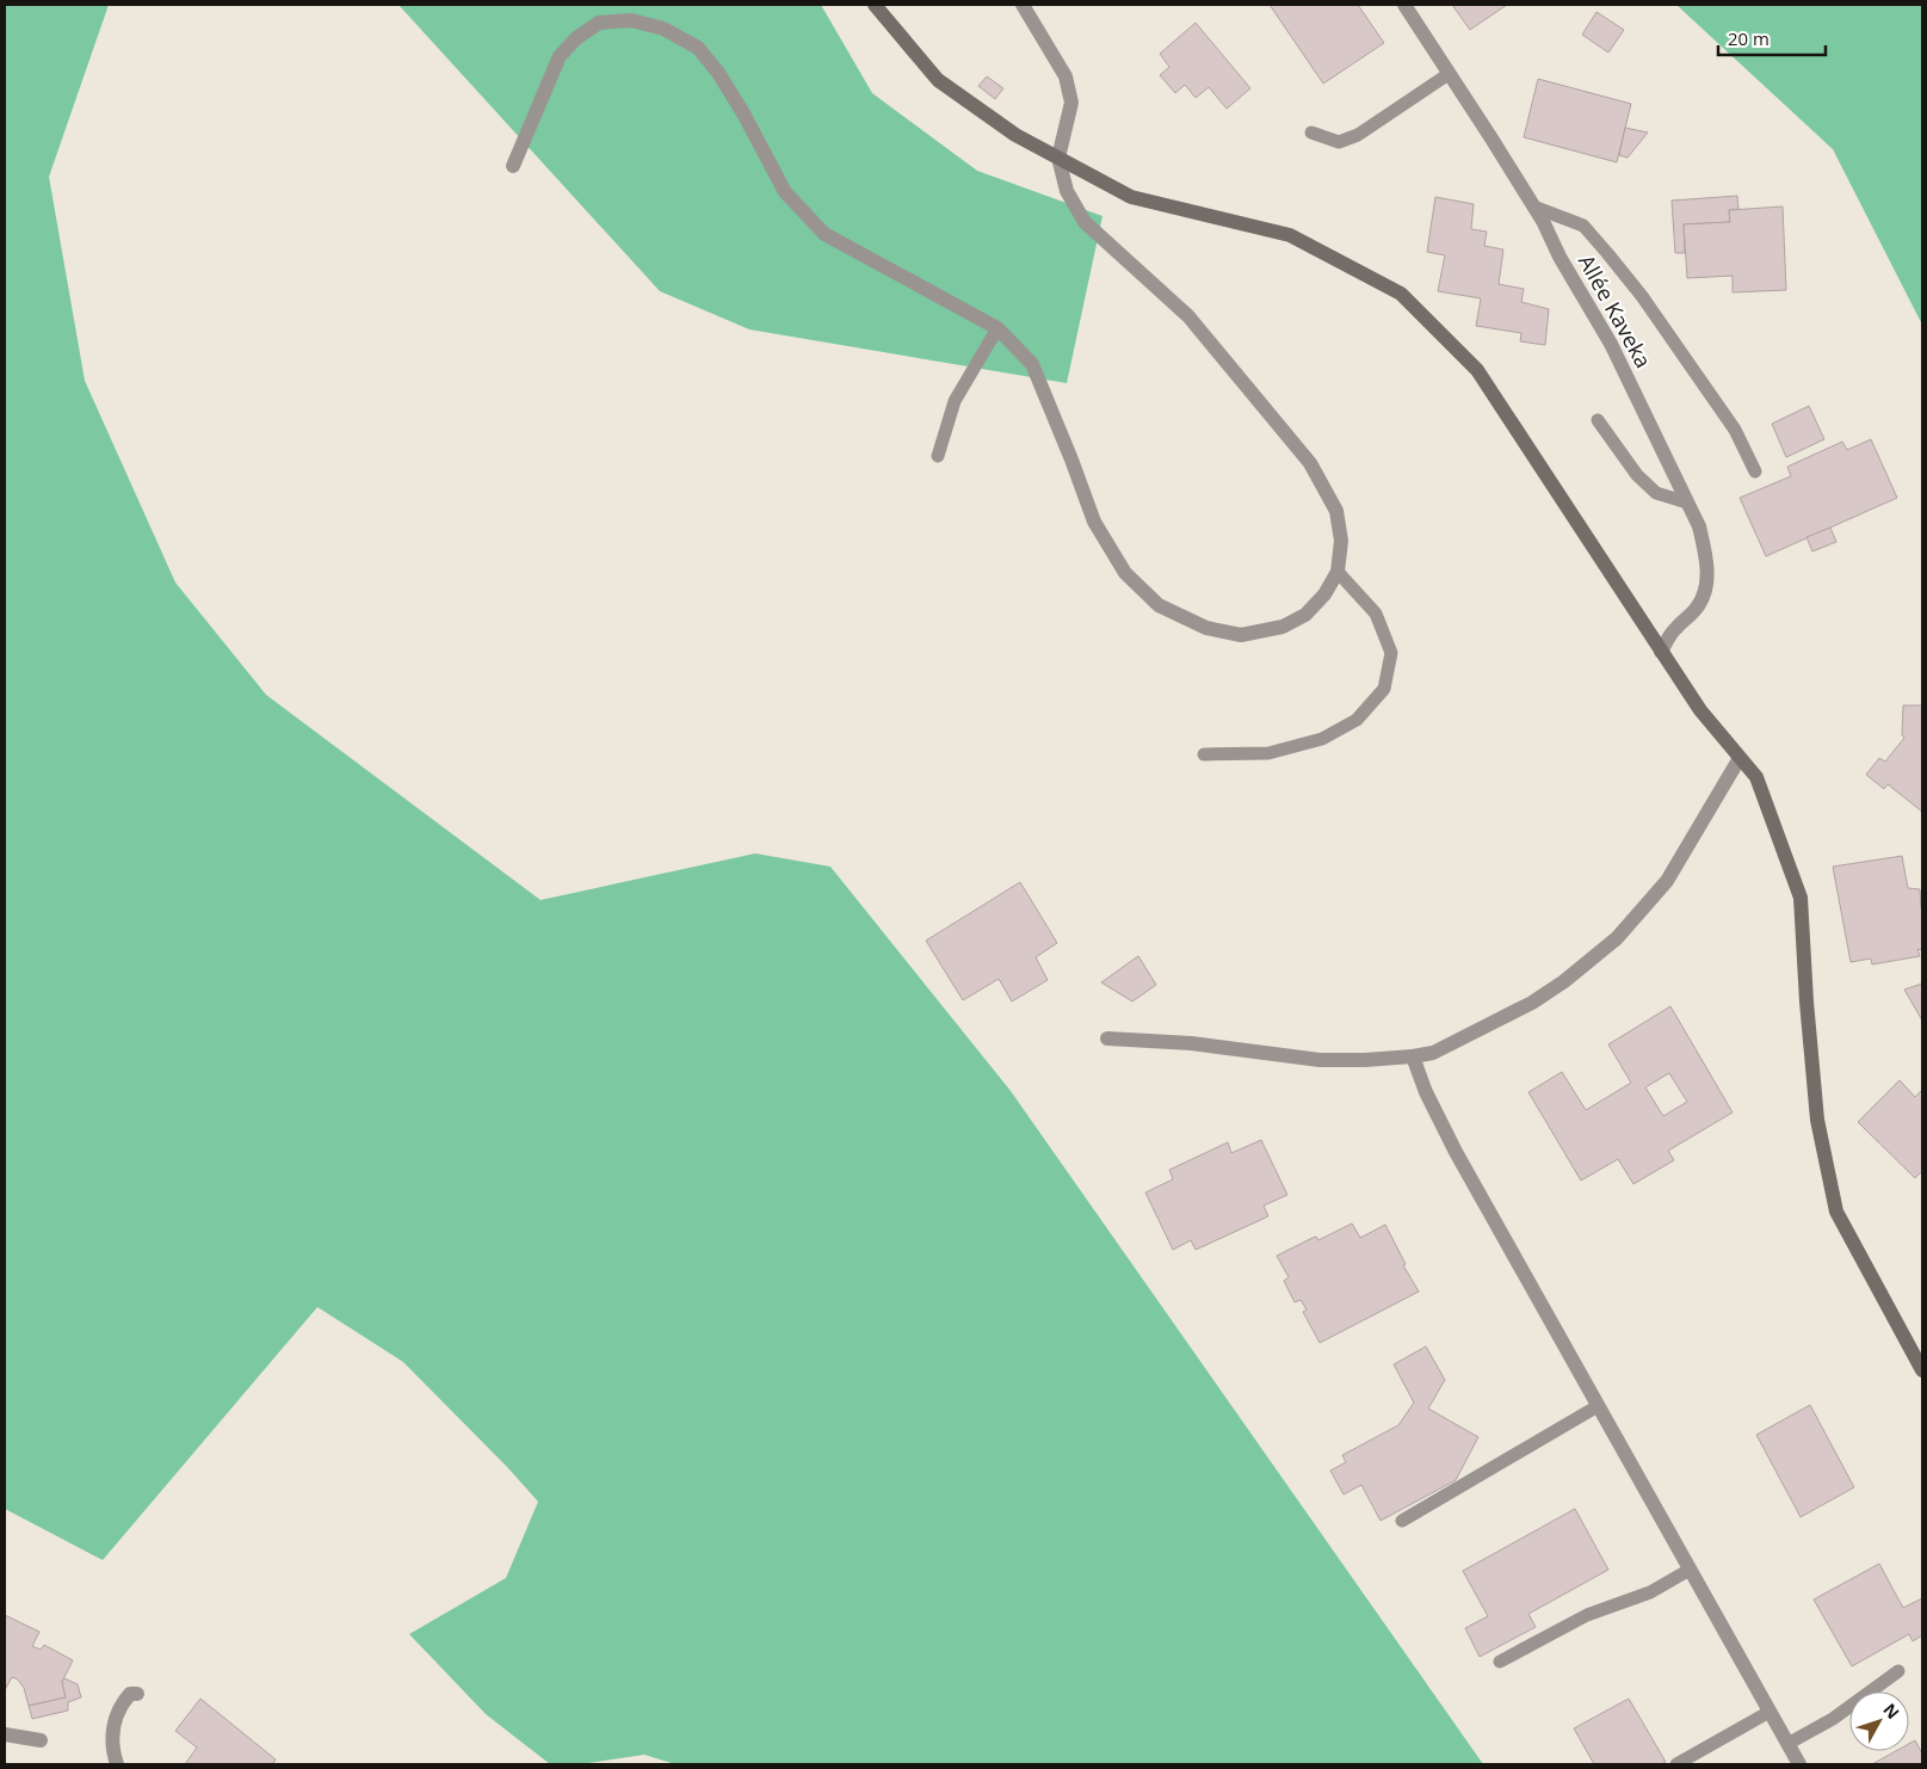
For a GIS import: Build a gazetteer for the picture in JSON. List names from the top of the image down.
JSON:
{
  "streets": {
    "street": ["Allée Kaveka"]
  },
  "scale_bar": "20 m",
  "north": "top right"
}
